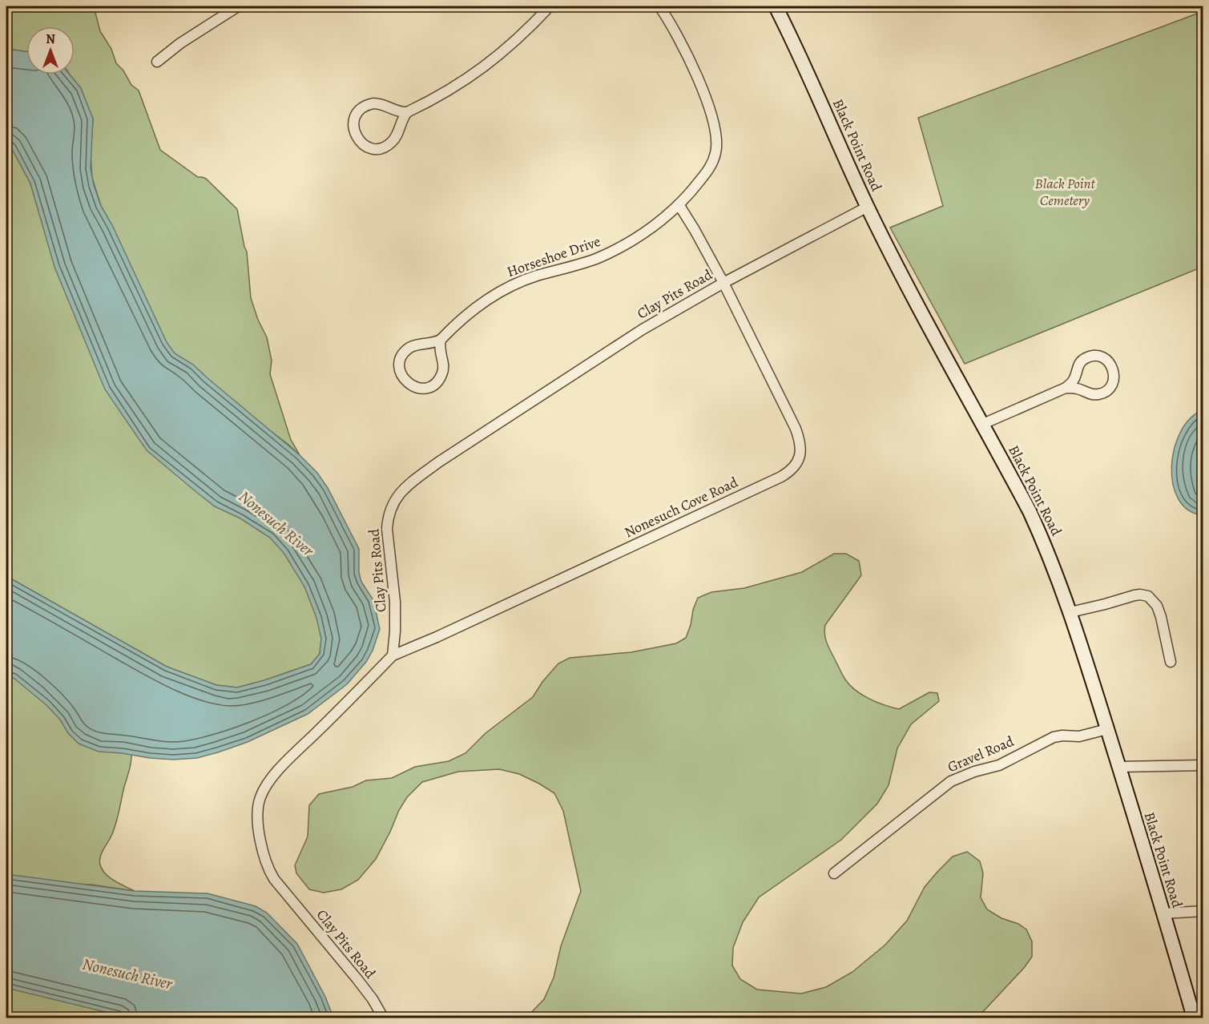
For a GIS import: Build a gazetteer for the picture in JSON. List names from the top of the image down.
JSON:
{
  "streets": {
    "main road": ["Black Point Road"],
    "street": [
      "Horseshoe Drive",
      "Clay Pits Road",
      "Nonesuch Cove Road",
      "Gravel Road"
    ]
  },
  "crossings": [
    ["Black Point Road", "Clay Pits Road"],
    ["Black Point Road", "Gravel Road"],
    ["Clay Pits Road", "Nonesuch Cove Road"]
  ],
  "water": ["Nonesuch River"],
  "parks": ["Black Point Cemetery"],
  "north": "top"
}
